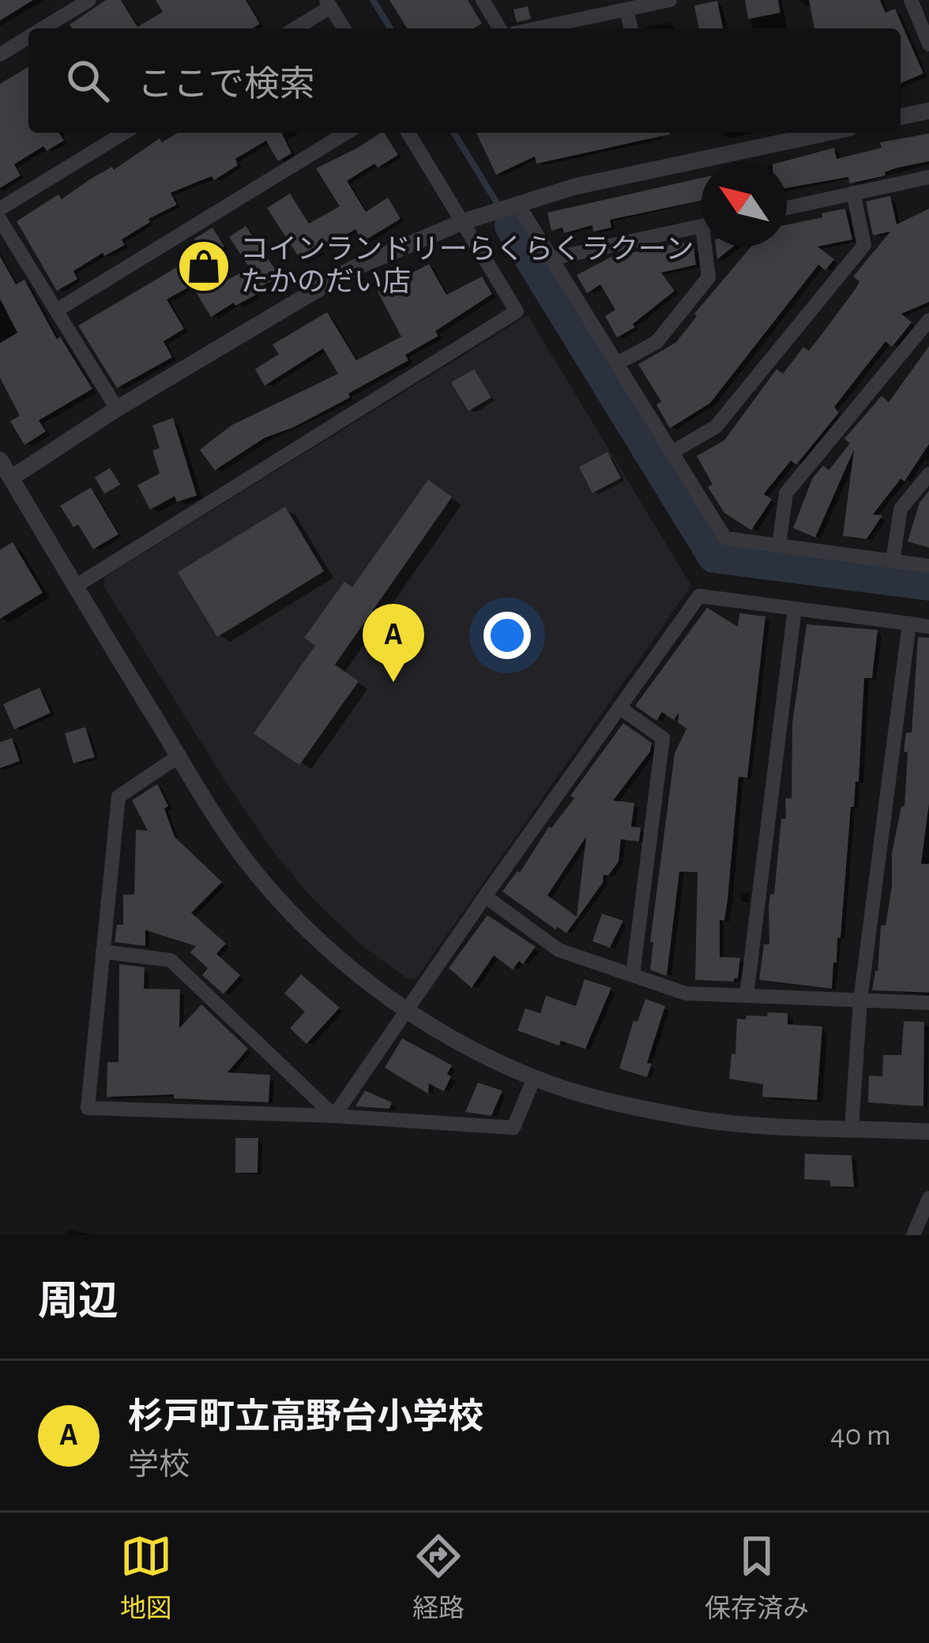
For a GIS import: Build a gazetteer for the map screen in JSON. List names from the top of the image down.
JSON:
{
  "places": {
    "shop": ["コインランドリーらくらくラクーン たかのだい店"]
  },
  "north": "top left",
  "page": {
    "search": "ここで検索",
    "pins": "A",
    "heading": "周辺",
    "list": [
      {
        "mark": "A",
        "name": "杉戸町立高野台小学校",
        "note": "学校",
        "value": "40 m"
      }
    ],
    "nav": ["地図", "経路", "保存済み"]
  }
}
